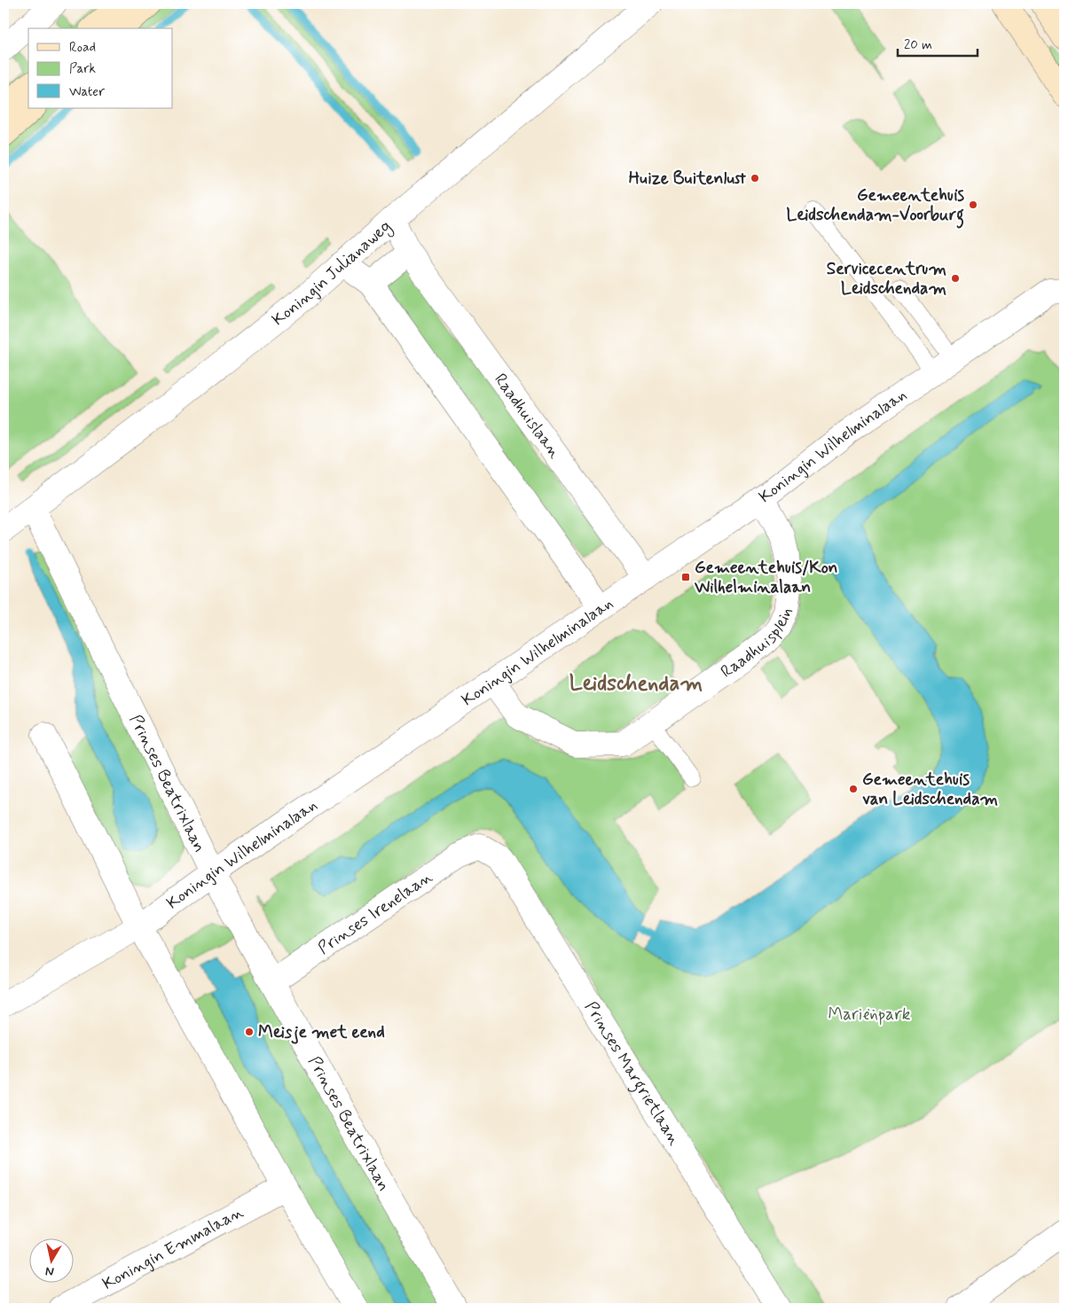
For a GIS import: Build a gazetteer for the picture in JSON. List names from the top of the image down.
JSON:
{
  "streets": {
    "street": [
      "Koningin Julianaweg",
      "Raadhuislaan",
      "Koningin Wilhelminalaan",
      "Raadhuisplein",
      "Prinses Beatrixlaan",
      "Prinses Irenelaan",
      "Prinses Margrietlaan",
      "Koningin Emmalaan"
    ]
  },
  "crossings": [
    ["Koningin Julianaweg", "Raadhuislaan"],
    ["Koningin Julianaweg", "Prinses Beatrixlaan"],
    ["Raadhuislaan", "Koningin Wilhelminalaan"],
    ["Koningin Wilhelminalaan", "Raadhuisplein"],
    ["Koningin Wilhelminalaan", "Prinses Beatrixlaan"],
    ["Prinses Beatrixlaan", "Prinses Irenelaan"],
    ["Prinses Irenelaan", "Prinses Margrietlaan"]
  ],
  "districts": ["Leidschendam"],
  "parks": ["Mariënpark"],
  "places": {
    "other": [
      "Huize Buitenlust",
      "Gemeentehuis Leidschendam-Voorburg",
      "Servicecentrum Leidschendam",
      "Gemeentehuis van Leidschendam",
      "Meisje met eend"
    ],
    "transit": ["Gemeentehuis/Kon Wilhelminalaan"]
  },
  "legend": ["Road", "Park", "Water"],
  "scale_bar": "20 m",
  "north": "bottom"
}
